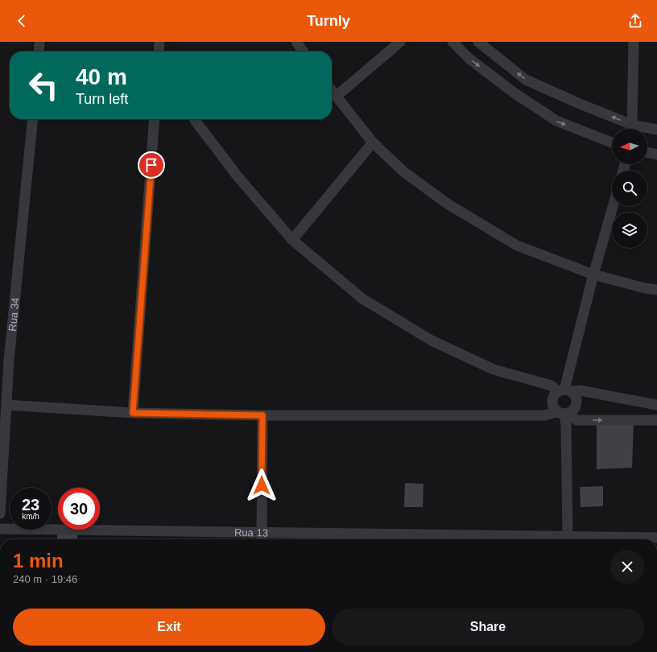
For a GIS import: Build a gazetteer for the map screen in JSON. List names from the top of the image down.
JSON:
{
  "streets": {
    "street": ["Rua 34", "Rua 13"]
  },
  "north": "left",
  "page": {
    "header": "Turnly",
    "turn": ["40 m", "Turn left"],
    "speed": "23 km/h",
    "limit": "30",
    "heading": ["1 min", "240 m · 19:46"],
    "buttons": ["Exit", "Share"]
  }
}
